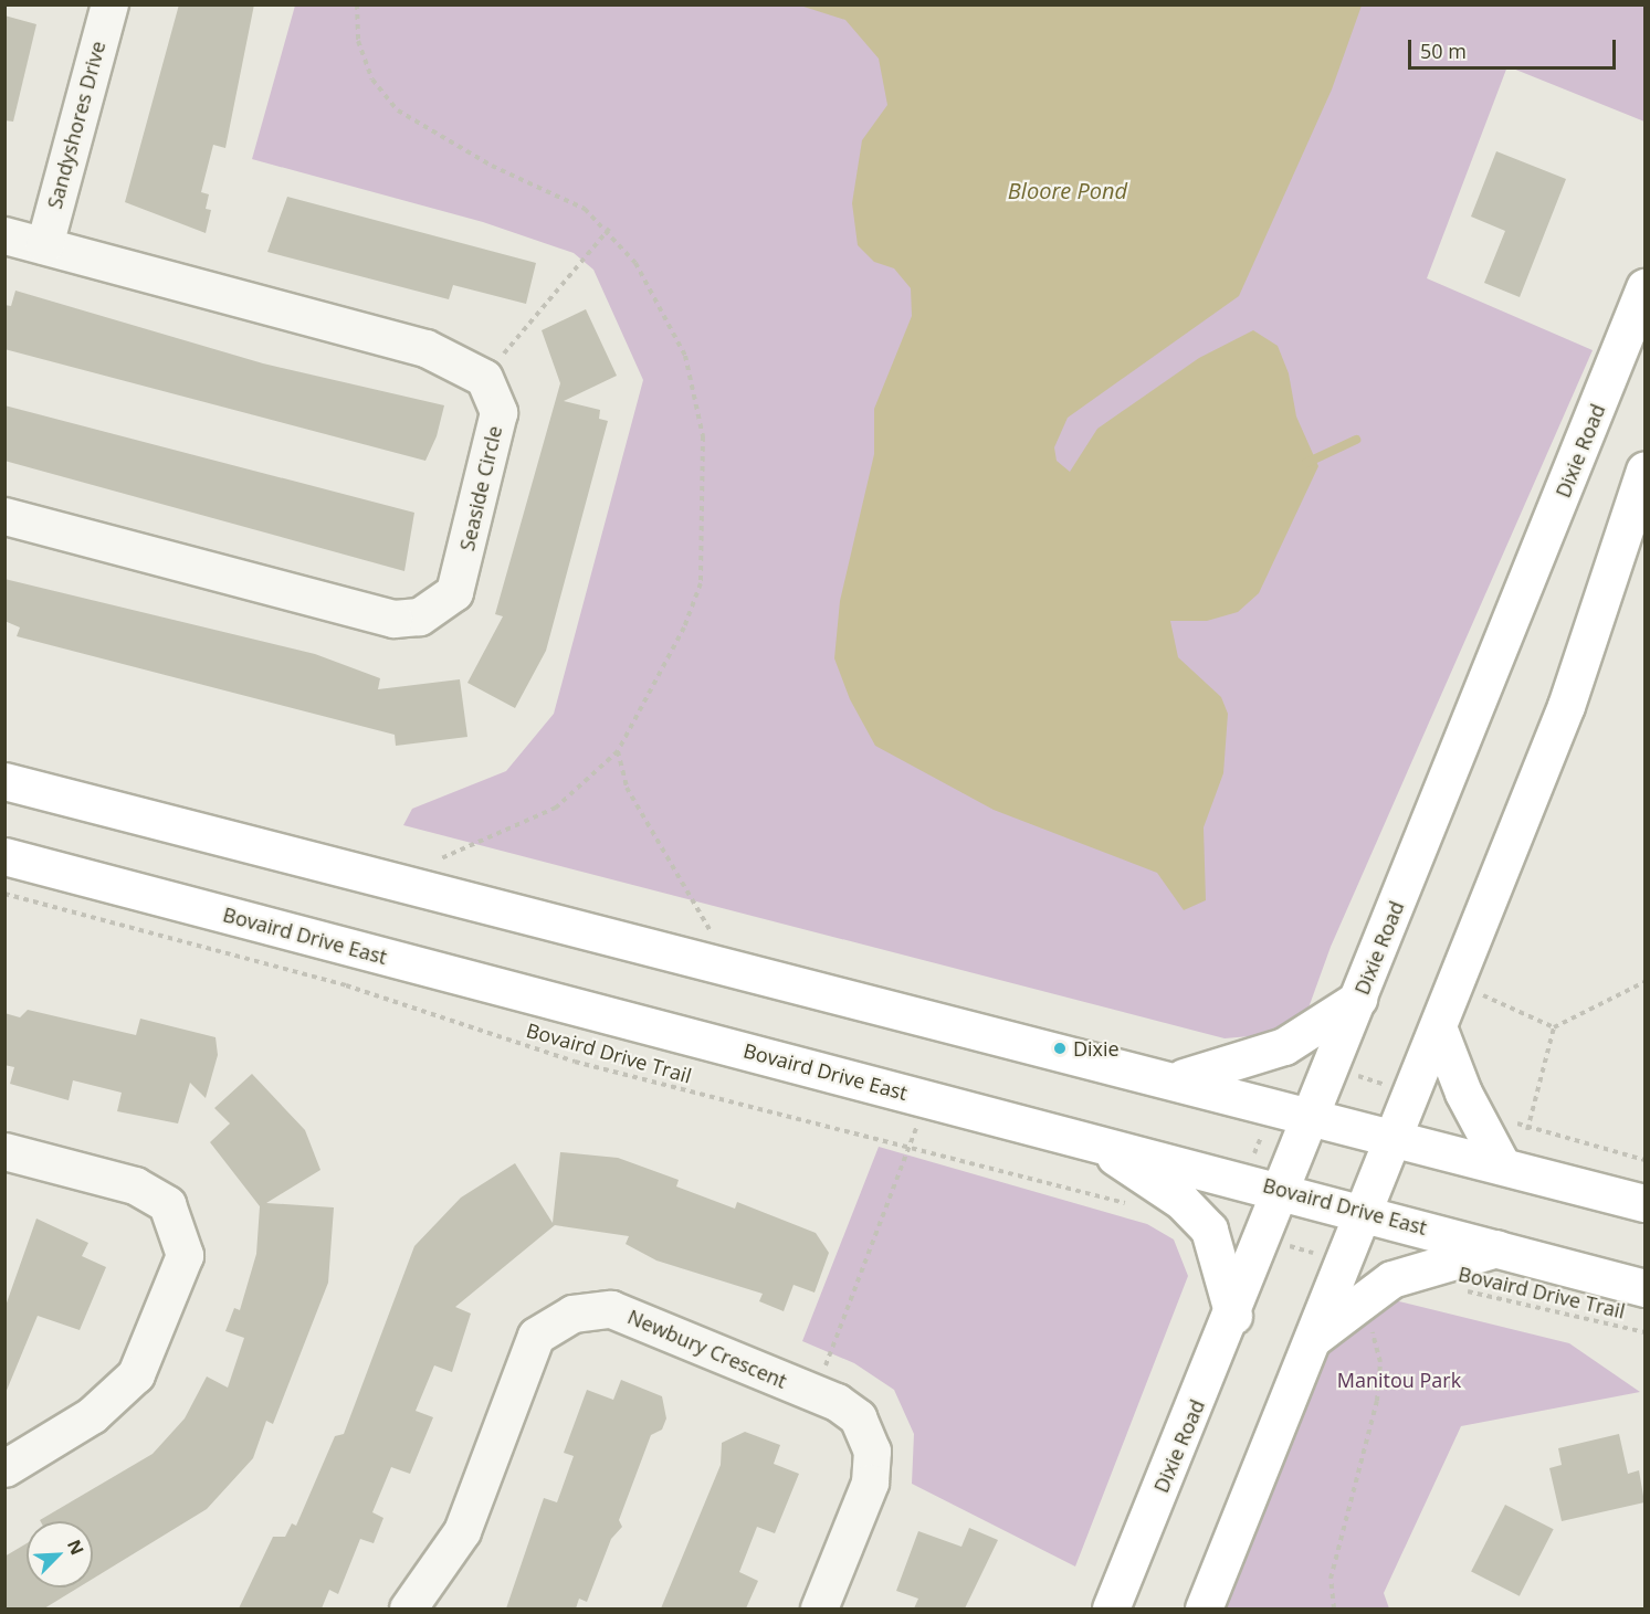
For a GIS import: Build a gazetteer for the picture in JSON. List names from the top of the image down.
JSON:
{
  "streets": {
    "main road": ["Dixie Road", "Bovaird Drive East"],
    "street": ["Sandyshores Drive", "Seaside Circle", "Newbury Crescent"],
    "path": ["Bovaird Drive Trail"]
  },
  "crossings": [
    ["Dixie Road", "Bovaird Drive East"]
  ],
  "water": ["Bloore Pond"],
  "parks": ["Manitou Park"],
  "places": ["Dixie"],
  "scale_bar": "50 m",
  "north": "top right"
}
